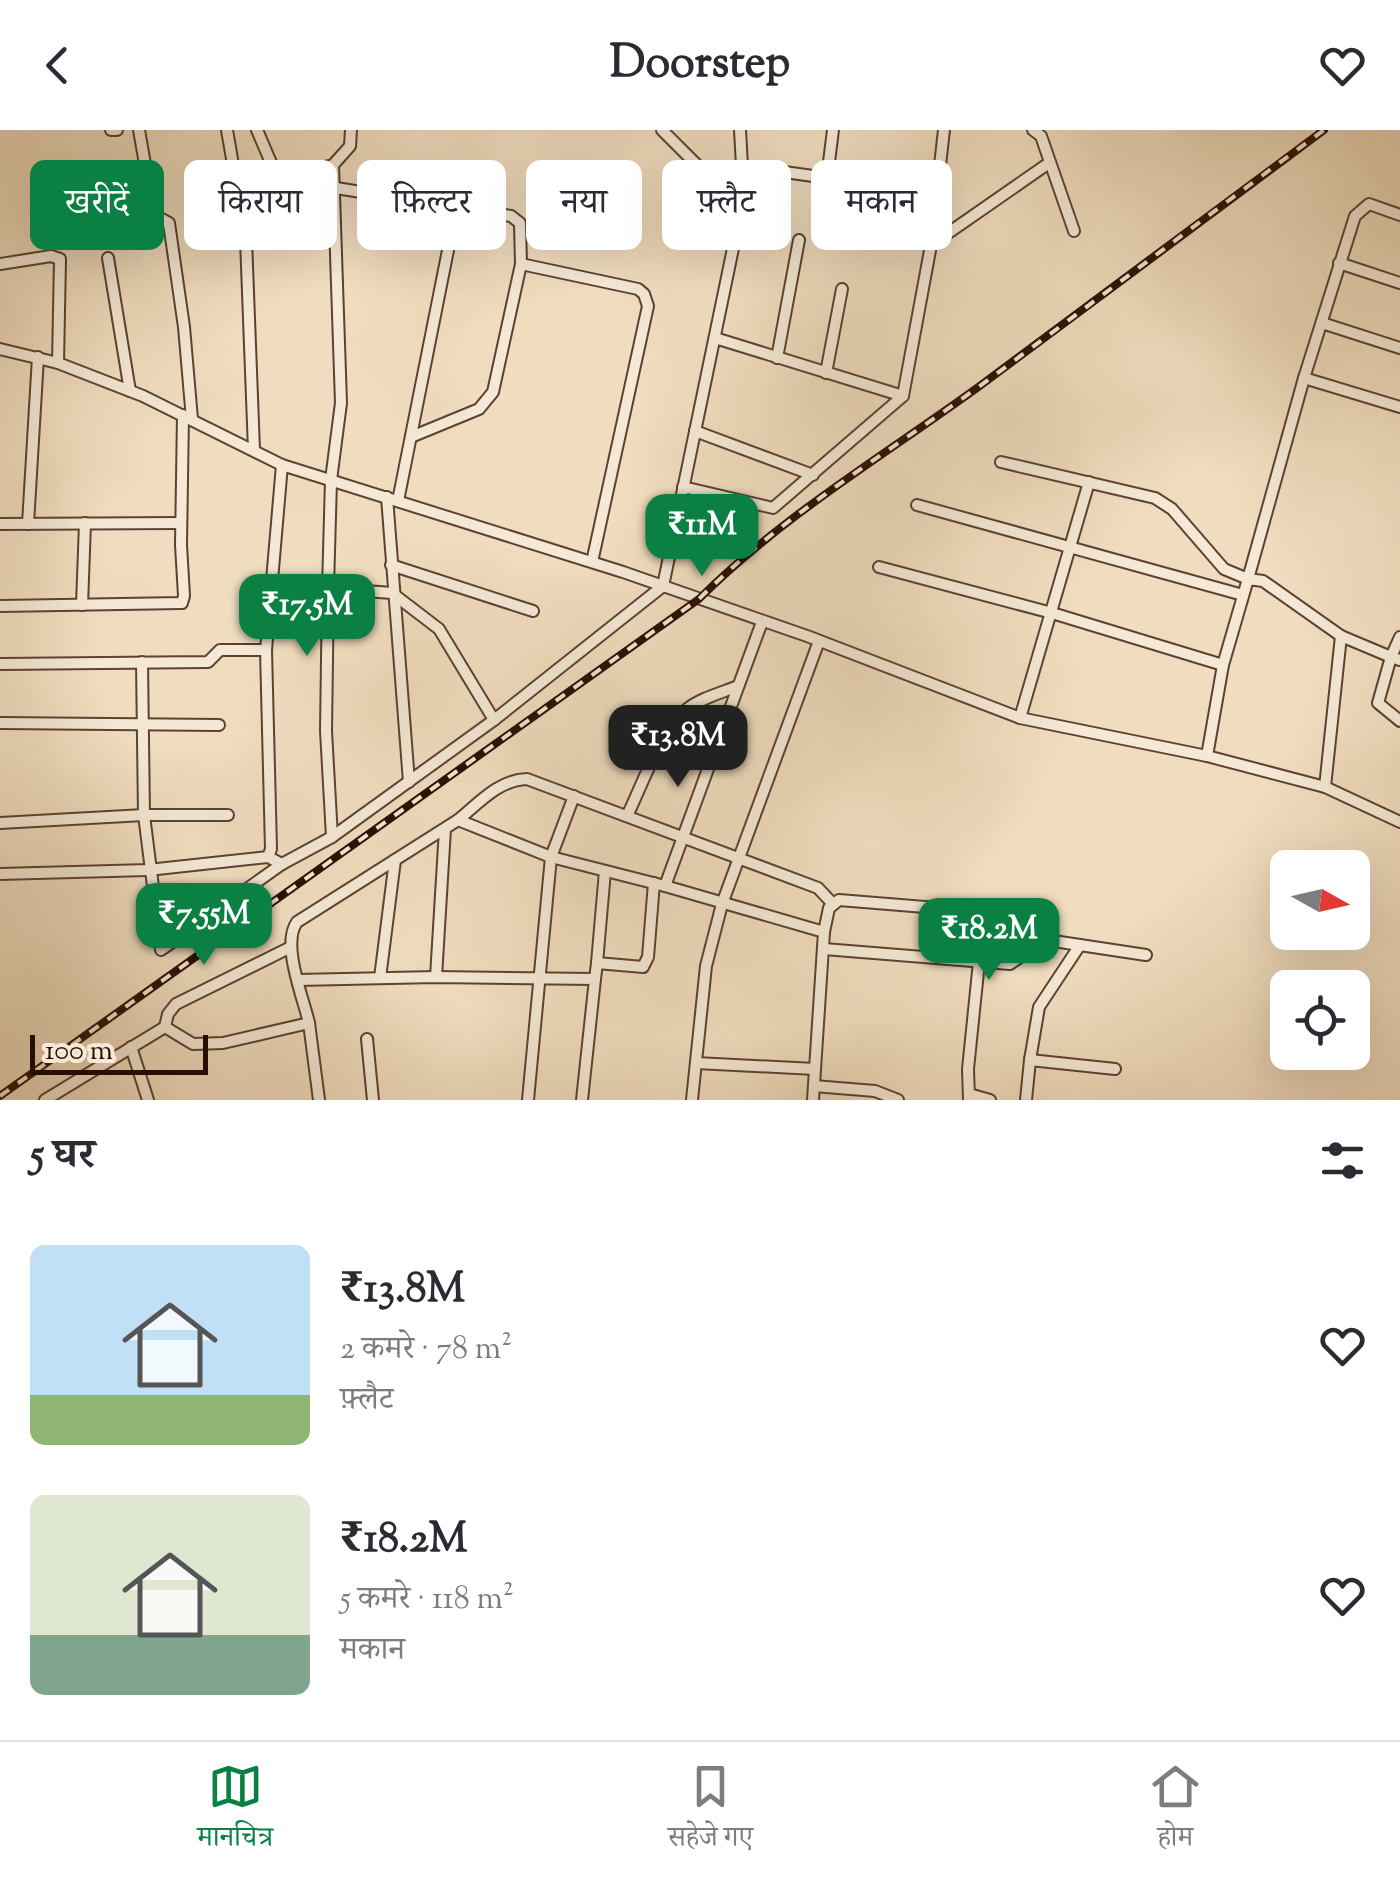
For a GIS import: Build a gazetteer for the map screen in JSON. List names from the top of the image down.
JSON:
{
  "scale_bar": "100 m",
  "north": "right",
  "page": {
    "header": "Doorstep",
    "chip": [
      "खरीदें",
      "किराया",
      "फ़िल्टर",
      "नया",
      "फ़्लैट",
      "मकान"
    ],
    "price": [
      "₹11M",
      "₹17.5M",
      "₹13.8M",
      "₹7.55M",
      "₹18.2M"
    ],
    "scale": "100 m",
    "heading": "5 घर",
    "list": [
      {
        "name": "₹13.8M",
        "note": "2 कमरे · 78 m² · फ़्लैट"
      },
      {
        "name": "₹18.2M",
        "note": "5 कमरे · 118 m² · मकान"
      }
    ],
    "tabs": ["मानचित्र", "सहेजे गए", "होम"]
  }
}
